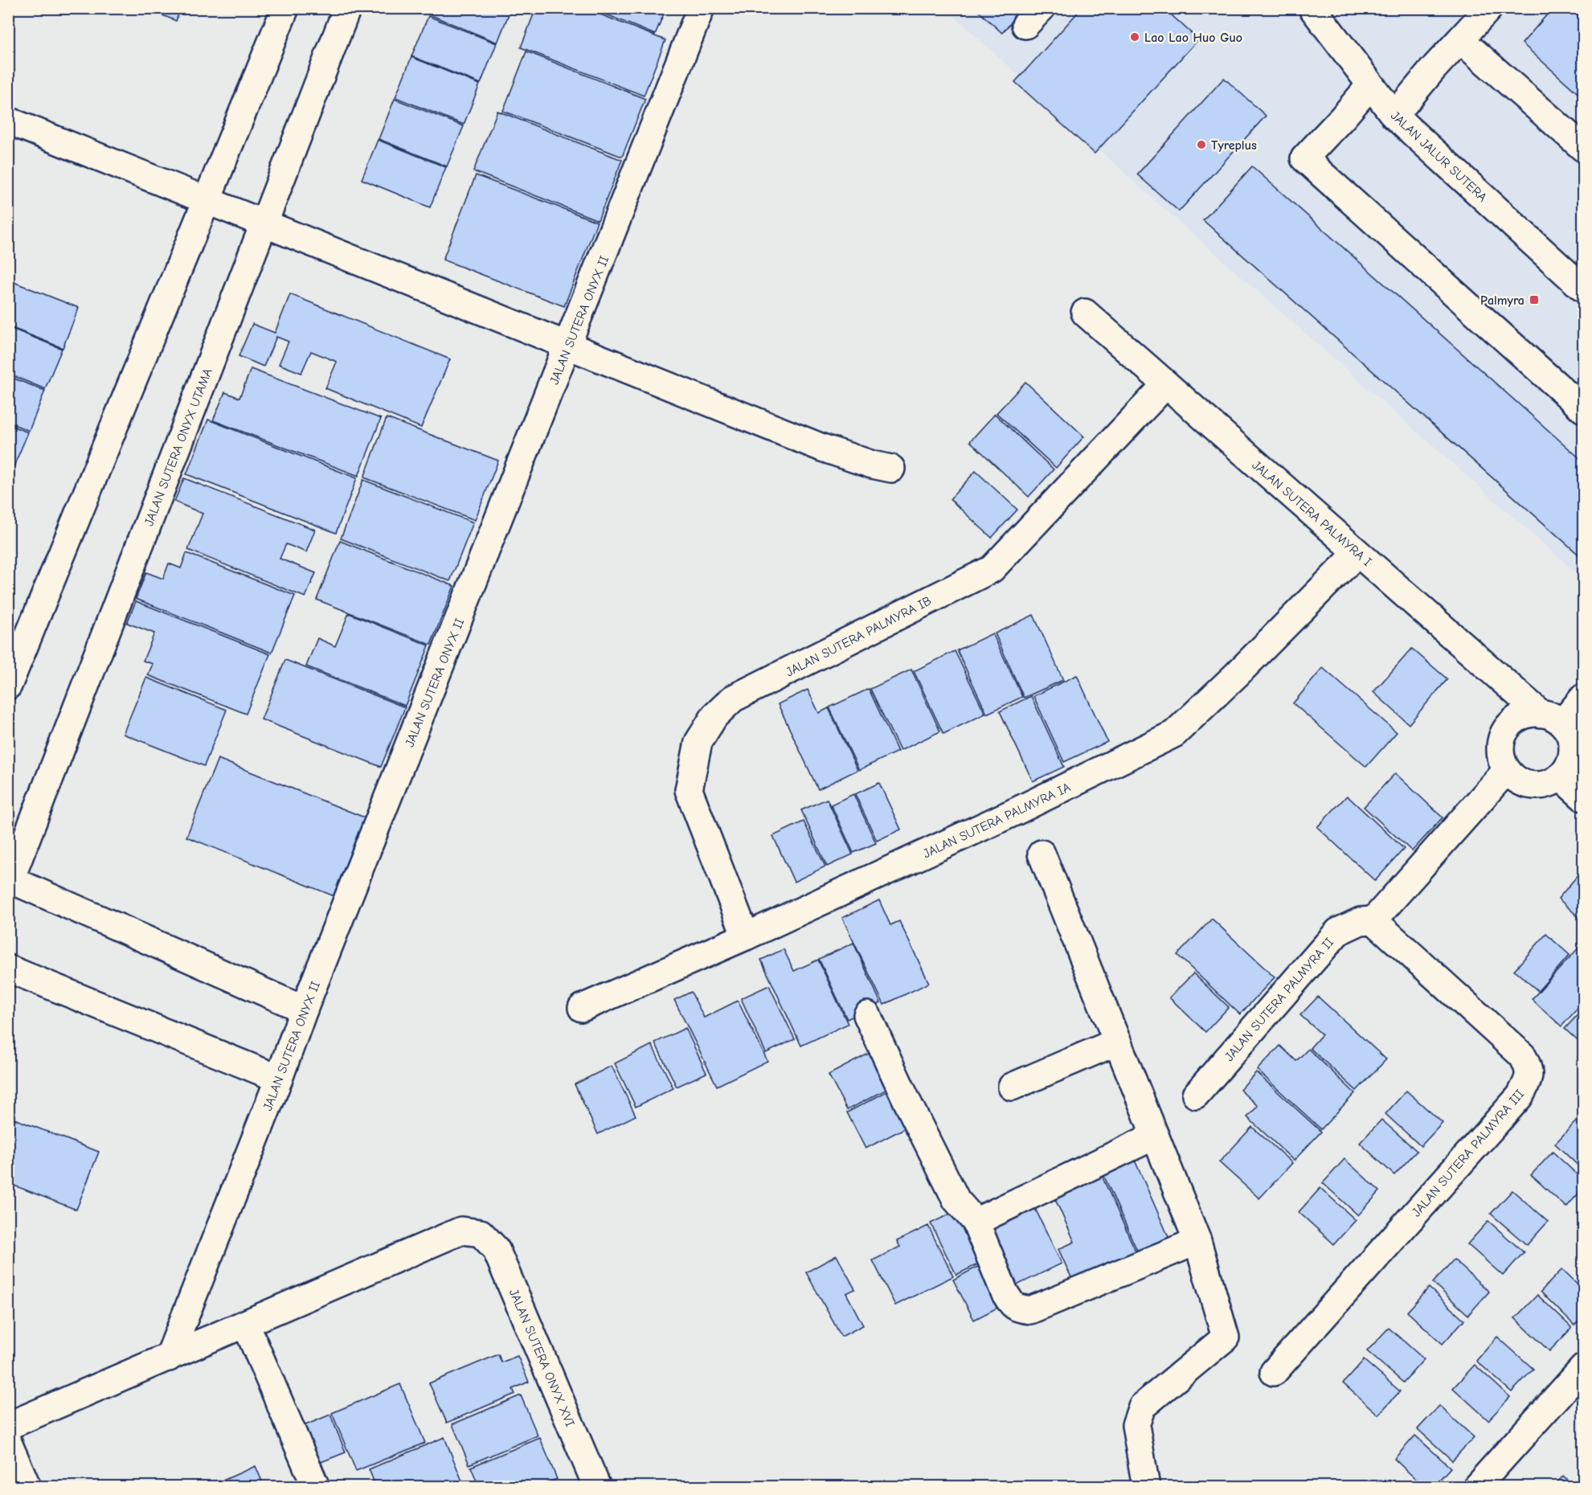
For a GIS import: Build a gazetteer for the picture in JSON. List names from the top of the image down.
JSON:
{
  "streets": {
    "street": [
      "JALAN JALUR SUTERA",
      "JALAN SUTERA ONYX II",
      "JALAN SUTERA ONYX UTAMA",
      "JALAN SUTERA PALMYRA I",
      "JALAN SUTERA PALMYRA IB",
      "JALAN SUTERA PALMYRA IA",
      "JALAN SUTERA PALMYRA II",
      "JALAN SUTERA PALMYRA III",
      "JALAN SUTERA ONYX XVI"
    ]
  },
  "crossings": [
    ["JALAN SUTERA PALMYRA I", "JALAN SUTERA PALMYRA IB"],
    ["JALAN SUTERA PALMYRA I", "JALAN SUTERA PALMYRA IA"],
    ["JALAN SUTERA PALMYRA IB", "JALAN SUTERA PALMYRA IA"],
    ["JALAN SUTERA PALMYRA II", "JALAN SUTERA PALMYRA III"]
  ],
  "places": {
    "other": ["Lao Lao Huo Guo", "Tyreplus"],
    "transit": ["Palmyra"]
  }
}
